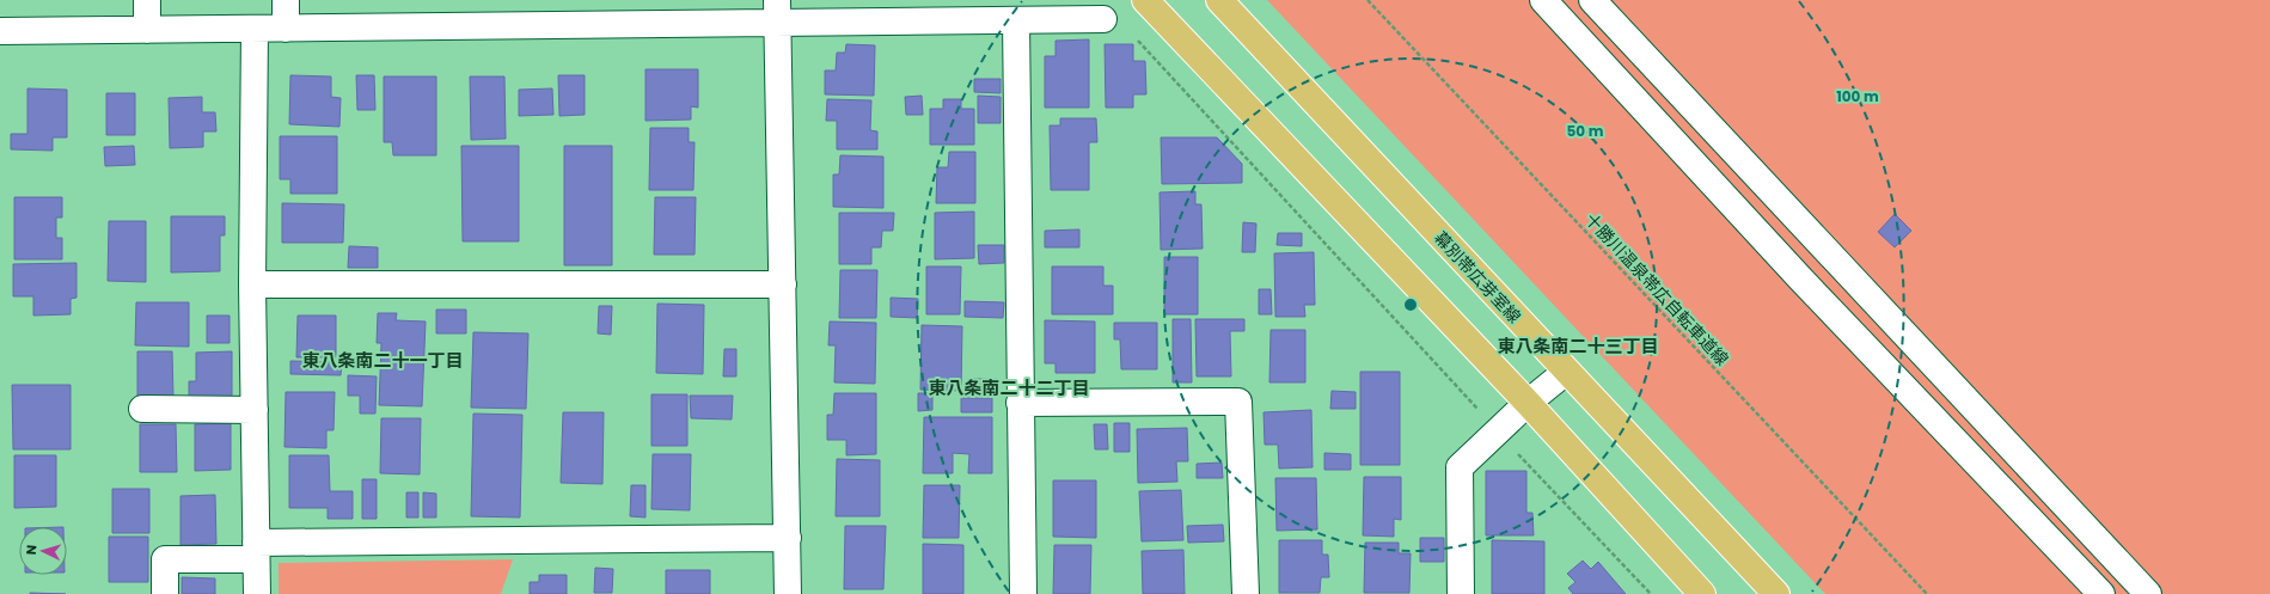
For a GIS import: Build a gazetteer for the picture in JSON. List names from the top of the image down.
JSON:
{
  "streets": {
    "main road": ["幕別帯広芽室線"],
    "path": ["十勝川温泉帯広自転車道線"]
  },
  "districts": ["東八条南二十三丁目", "東八条南二十一丁目", "東八条南二十二丁目"],
  "north": "left",
  "rings": ["100 m", "50 m"]
}
